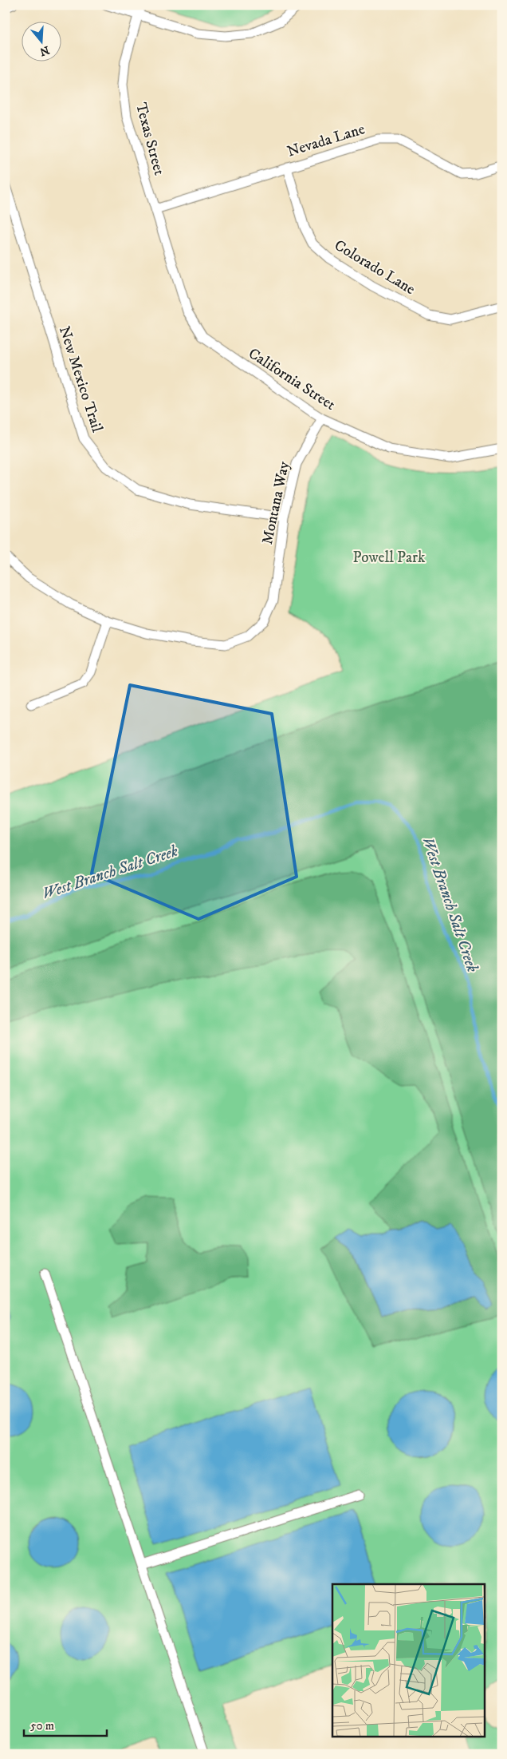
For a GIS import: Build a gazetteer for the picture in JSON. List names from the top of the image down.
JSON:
{
  "streets": {
    "street": [
      "Texas Street",
      "Nevada Lane",
      "Colorado Lane",
      "New Mexico Trail",
      "California Street",
      "Montana Way"
    ]
  },
  "crossings": [
    ["Texas Street", "Nevada Lane"],
    ["Texas Street", "California Street"],
    ["Nevada Lane", "Colorado Lane"],
    ["Nevada Lane", "California Street"],
    ["New Mexico Trail", "Montana Way"],
    ["California Street", "Montana Way"]
  ],
  "water": ["West Branch Salt Creek"],
  "parks": ["Powell Park"],
  "scale_bar": "50 m",
  "north": "bottom"
}
